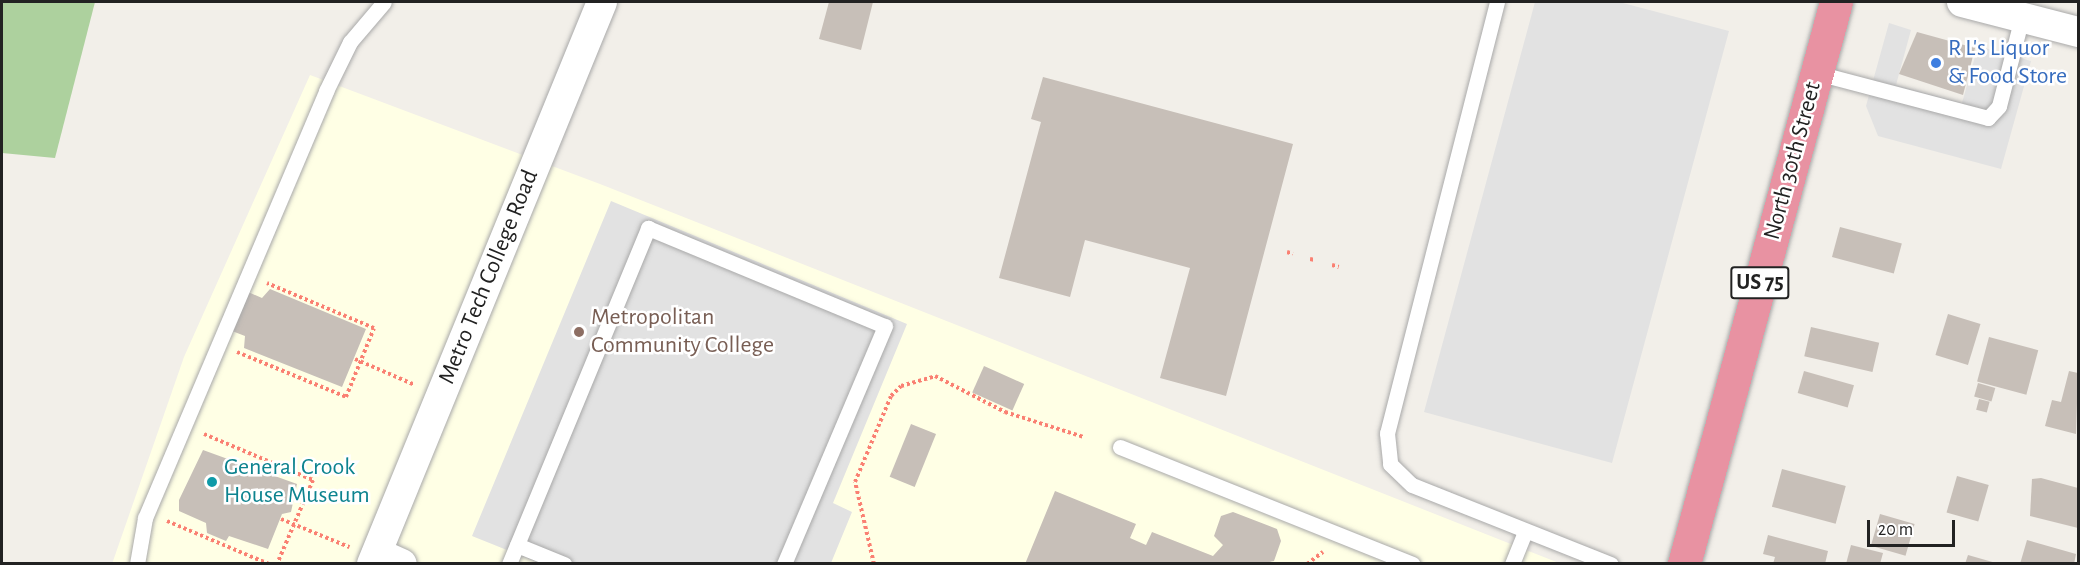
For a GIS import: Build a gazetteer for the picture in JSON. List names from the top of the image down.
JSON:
{
  "streets": {
    "highway": ["North 30th Street", "US 75"],
    "street": ["Metro Tech College Road"]
  },
  "places": ["R L's Liquor & Food Store", "Metropolitan Community College", "General Crook House Museum"],
  "scale_bar": "20 m"
}
